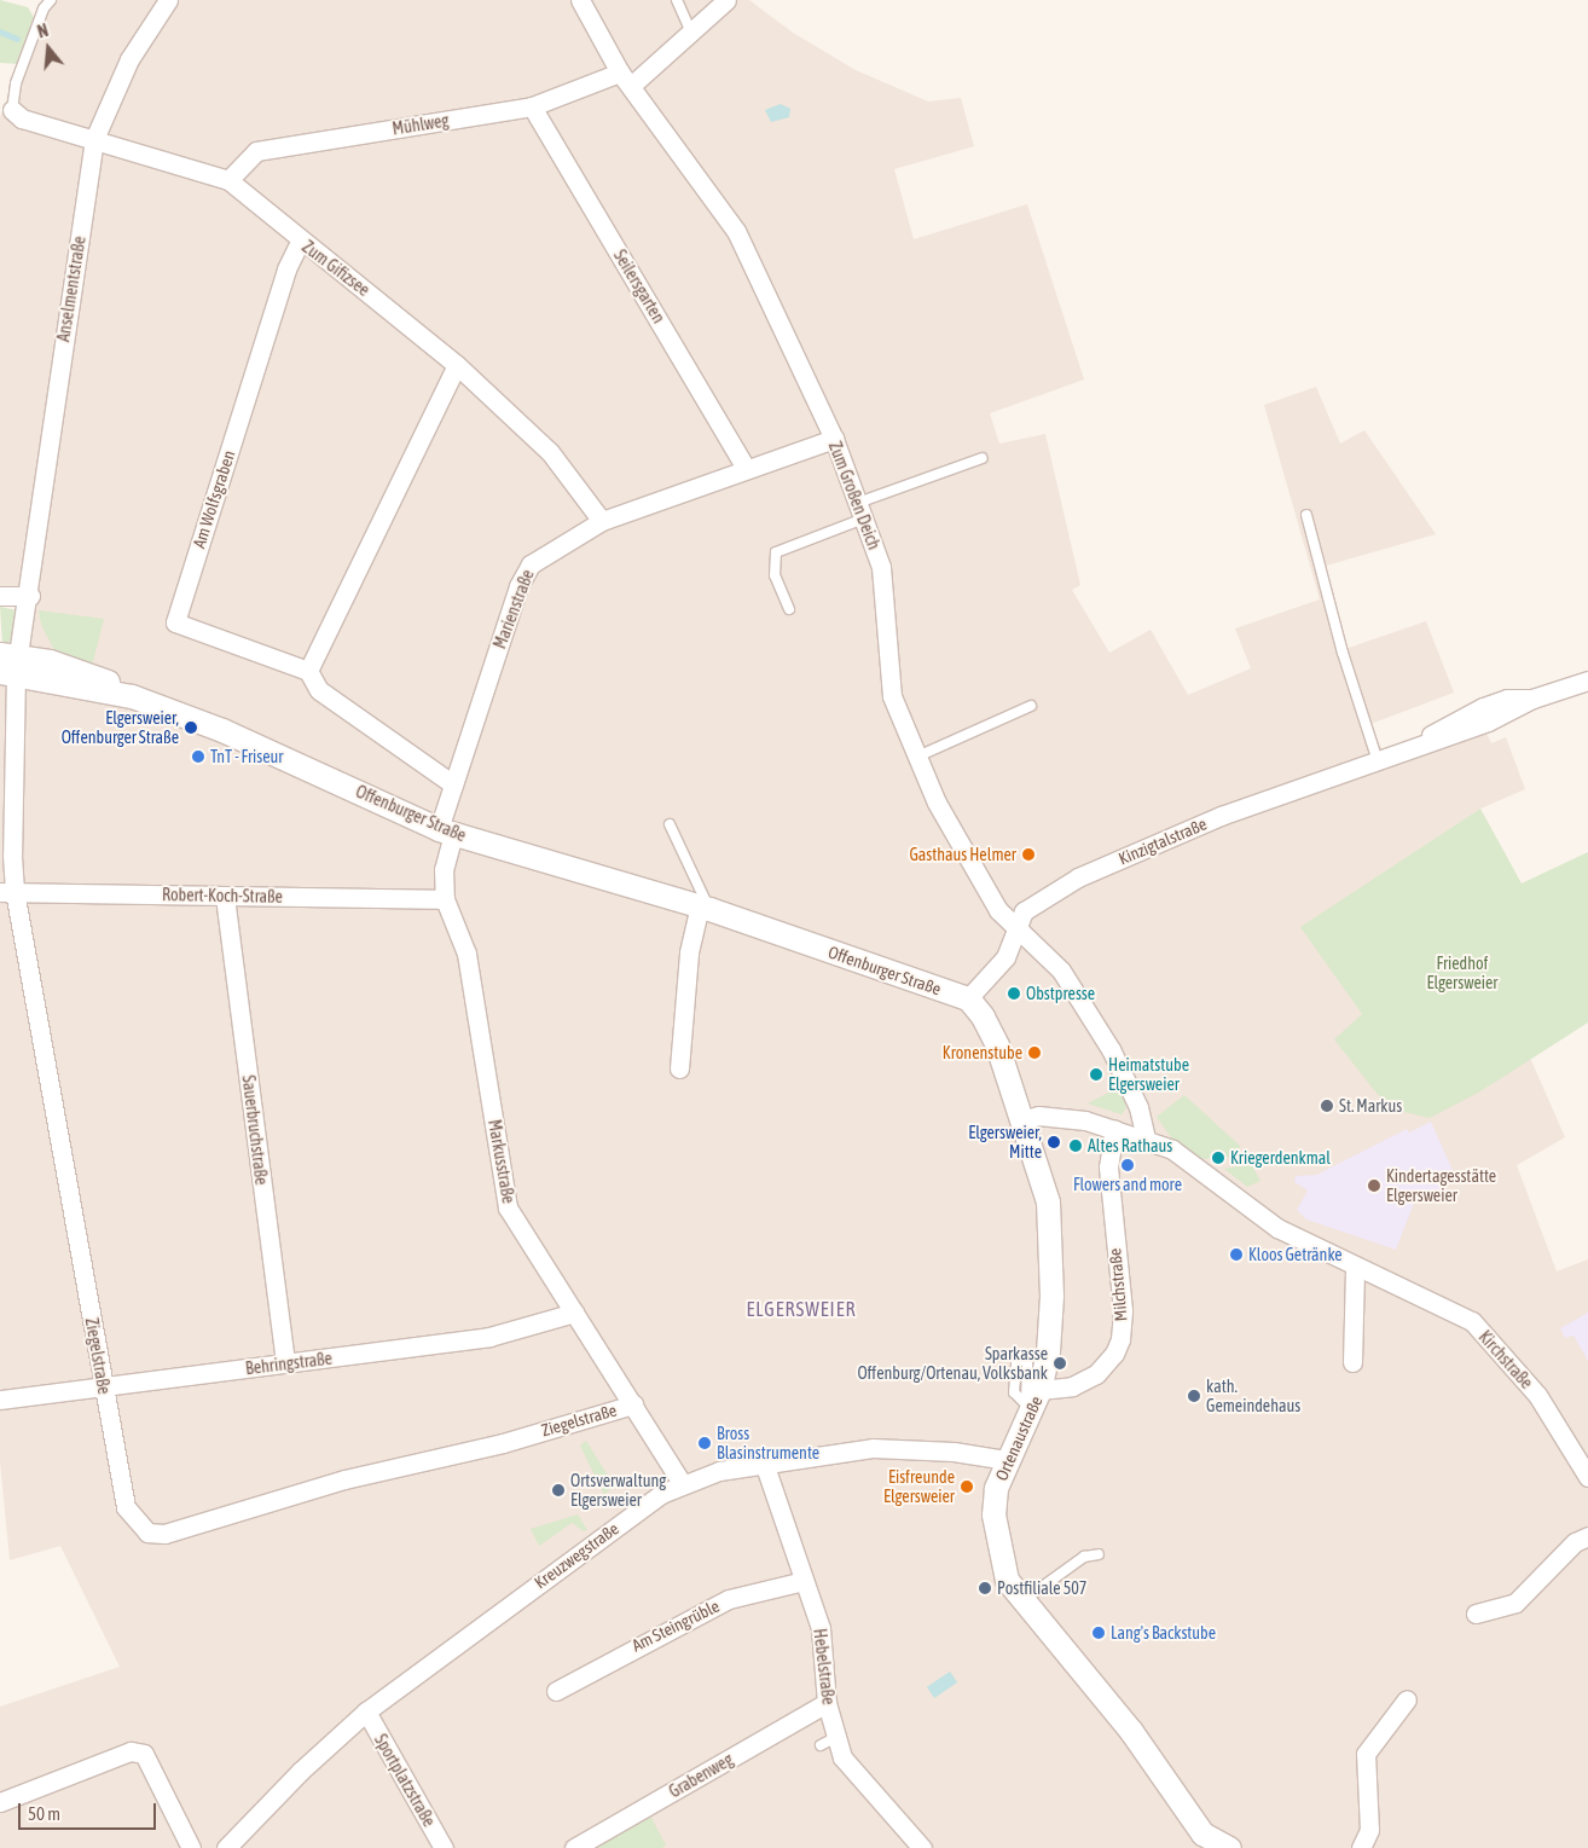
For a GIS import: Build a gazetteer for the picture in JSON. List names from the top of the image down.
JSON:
{
  "streets": {
    "street": [
      "Mühlweg",
      "Zum Gifizsee",
      "Seilersgarten",
      "Anselmentstraße",
      "Zum Großen Deich",
      "Am Wolfsgraben",
      "Marienstraße",
      "Offenburger Straße",
      "Kinzigtalstraße",
      "Robert-Koch-Straße",
      "Sauerbruchstraße",
      "Markusstraße",
      "Milchstraße",
      "Ziegelstraße",
      "Kirchstraße",
      "Behringstraße",
      "Ortenaustraße",
      "Kreuzwegstraße",
      "Am Steingrüble",
      "Hebelstraße",
      "Grabenweg",
      "Sportplatzstraße"
    ]
  },
  "crossings": [
    ["Mühlweg", "Zum Gifizsee"],
    ["Mühlweg", "Seilersgarten"],
    ["Mühlweg", "Zum Großen Deich"],
    ["Zum Gifizsee", "Anselmentstraße"],
    ["Zum Gifizsee", "Am Wolfsgraben"],
    ["Zum Gifizsee", "Marienstraße"],
    ["Seilersgarten", "Marienstraße"],
    ["Anselmentstraße", "Offenburger Straße"],
    ["Anselmentstraße", "Ziegelstraße"],
    ["Zum Großen Deich", "Marienstraße"],
    ["Zum Großen Deich", "Kinzigtalstraße"],
    ["Marienstraße", "Offenburger Straße"],
    ["Marienstraße", "Markusstraße"],
    ["Offenburger Straße", "Kinzigtalstraße"],
    ["Offenburger Straße", "Markusstraße"],
    ["Offenburger Straße", "Ziegelstraße"],
    ["Offenburger Straße", "Ortenaustraße"],
    ["Kinzigtalstraße", "Ortenaustraße"],
    ["Robert-Koch-Straße", "Sauerbruchstraße"],
    ["Robert-Koch-Straße", "Markusstraße"],
    ["Robert-Koch-Straße", "Ziegelstraße"],
    ["Sauerbruchstraße", "Behringstraße"],
    ["Markusstraße", "Ziegelstraße"],
    ["Markusstraße", "Behringstraße"],
    ["Markusstraße", "Kreuzwegstraße"],
    ["Milchstraße", "Kirchstraße"],
    ["Milchstraße", "Ortenaustraße"],
    ["Ziegelstraße", "Behringstraße"],
    ["Kirchstraße", "Ortenaustraße"],
    ["Ortenaustraße", "Kreuzwegstraße"],
    ["Kreuzwegstraße", "Hebelstraße"],
    ["Kreuzwegstraße", "Sportplatzstraße"],
    ["Am Steingrüble", "Hebelstraße"],
    ["Hebelstraße", "Grabenweg"]
  ],
  "districts": ["ELGERSWEIER"],
  "parks": ["Friedhof Elgersweier"],
  "places": [
    "Elgersweier, Offenburger Straße",
    "TnT - Friseur",
    "Gasthaus Helmer",
    "Obstpresse",
    "Kronenstube",
    "Heimatstube Elgersweier",
    "St. Markus",
    "Elgersweier, Mitte",
    "Altes Rathaus",
    "Kriegerdenkmal",
    "Flowers and more",
    "Kindertagesstätte Elgersweier",
    "Kloos Getränke",
    "Sparkasse Offenburg/Ortenau, Volksbank",
    "kath. Gemeindehaus",
    "Bross Blasinstrumente",
    "Eisfreunde Elgersweier",
    "Ortsverwaltung Elgersweier",
    "Postfiliale 507",
    "Lang's Backstube"
  ],
  "scale_bar": "50 m",
  "north": "top"
}
